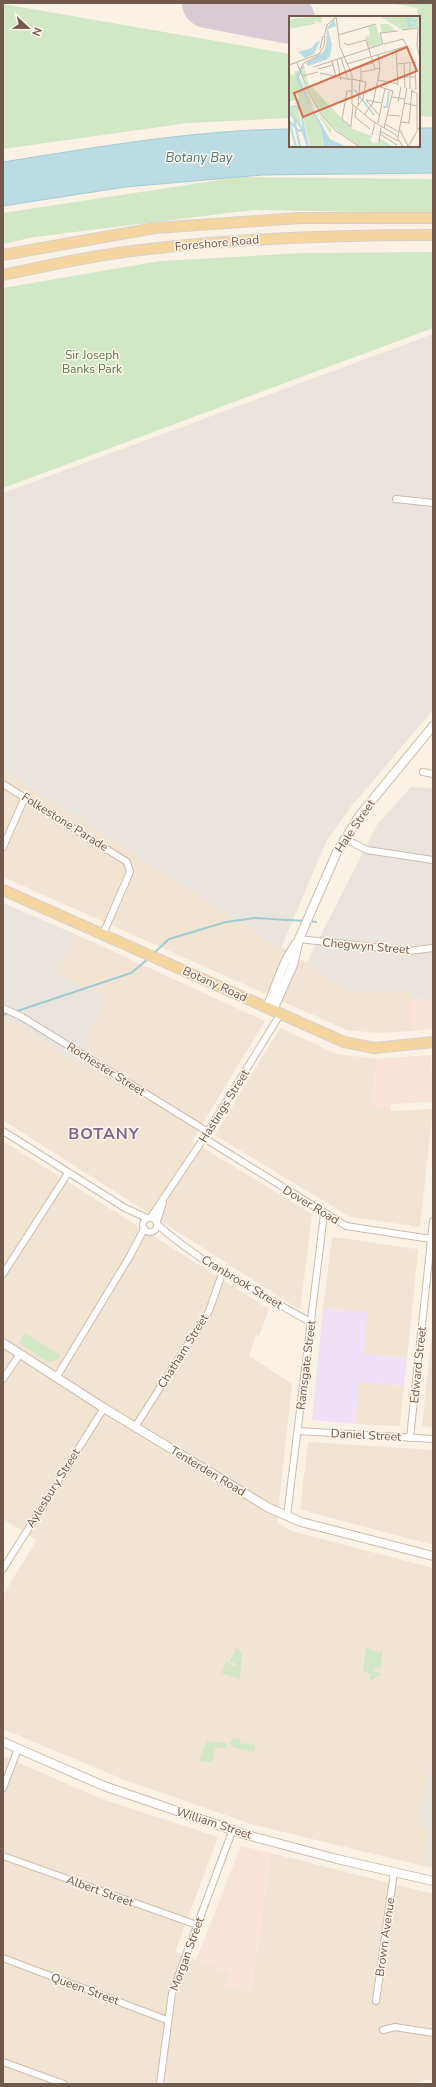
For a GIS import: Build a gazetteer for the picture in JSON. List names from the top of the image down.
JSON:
{
  "streets": {
    "main road": ["Foreshore Road", "Botany Road"],
    "street": [
      "Folkestone Parade",
      "Hale Street",
      "Chegwyn Street",
      "Rochester Street",
      "Hastings Street",
      "Dover Road",
      "Cranbrook Street",
      "Chatham Street",
      "Ramsgate Street",
      "Edward Street",
      "Daniel Street",
      "Tenterden Road",
      "Aylesbury Street",
      "William Street",
      "Albert Street",
      "Brown Avenue",
      "Morgan Street",
      "Queen Street"
    ]
  },
  "crossings": [
    ["Folkestone Parade", "Botany Road"],
    ["Hale Street", "Chegwyn Street"],
    ["Hale Street", "Botany Road"],
    ["Hale Street", "Hastings Street"],
    ["Botany Road", "Hastings Street"],
    ["Rochester Street", "Hastings Street"],
    ["Hastings Street", "Dover Road"],
    ["Hastings Street", "Cranbrook Street"],
    ["Hastings Street", "Tenterden Road"],
    ["Dover Road", "Ramsgate Street"],
    ["Dover Road", "Edward Street"],
    ["Cranbrook Street", "Chatham Street"],
    ["Cranbrook Street", "Ramsgate Street"],
    ["Chatham Street", "Tenterden Road"],
    ["Ramsgate Street", "Daniel Street"],
    ["Ramsgate Street", "Tenterden Road"],
    ["Edward Street", "Daniel Street"],
    ["Tenterden Road", "Aylesbury Street"],
    ["William Street", "Brown Avenue"],
    ["William Street", "Morgan Street"],
    ["Albert Street", "Morgan Street"],
    ["Morgan Street", "Queen Street"]
  ],
  "districts": ["BOTANY"],
  "water": ["Botany Bay"],
  "parks": ["Sir Joseph Banks Park"],
  "north": "right"
}
